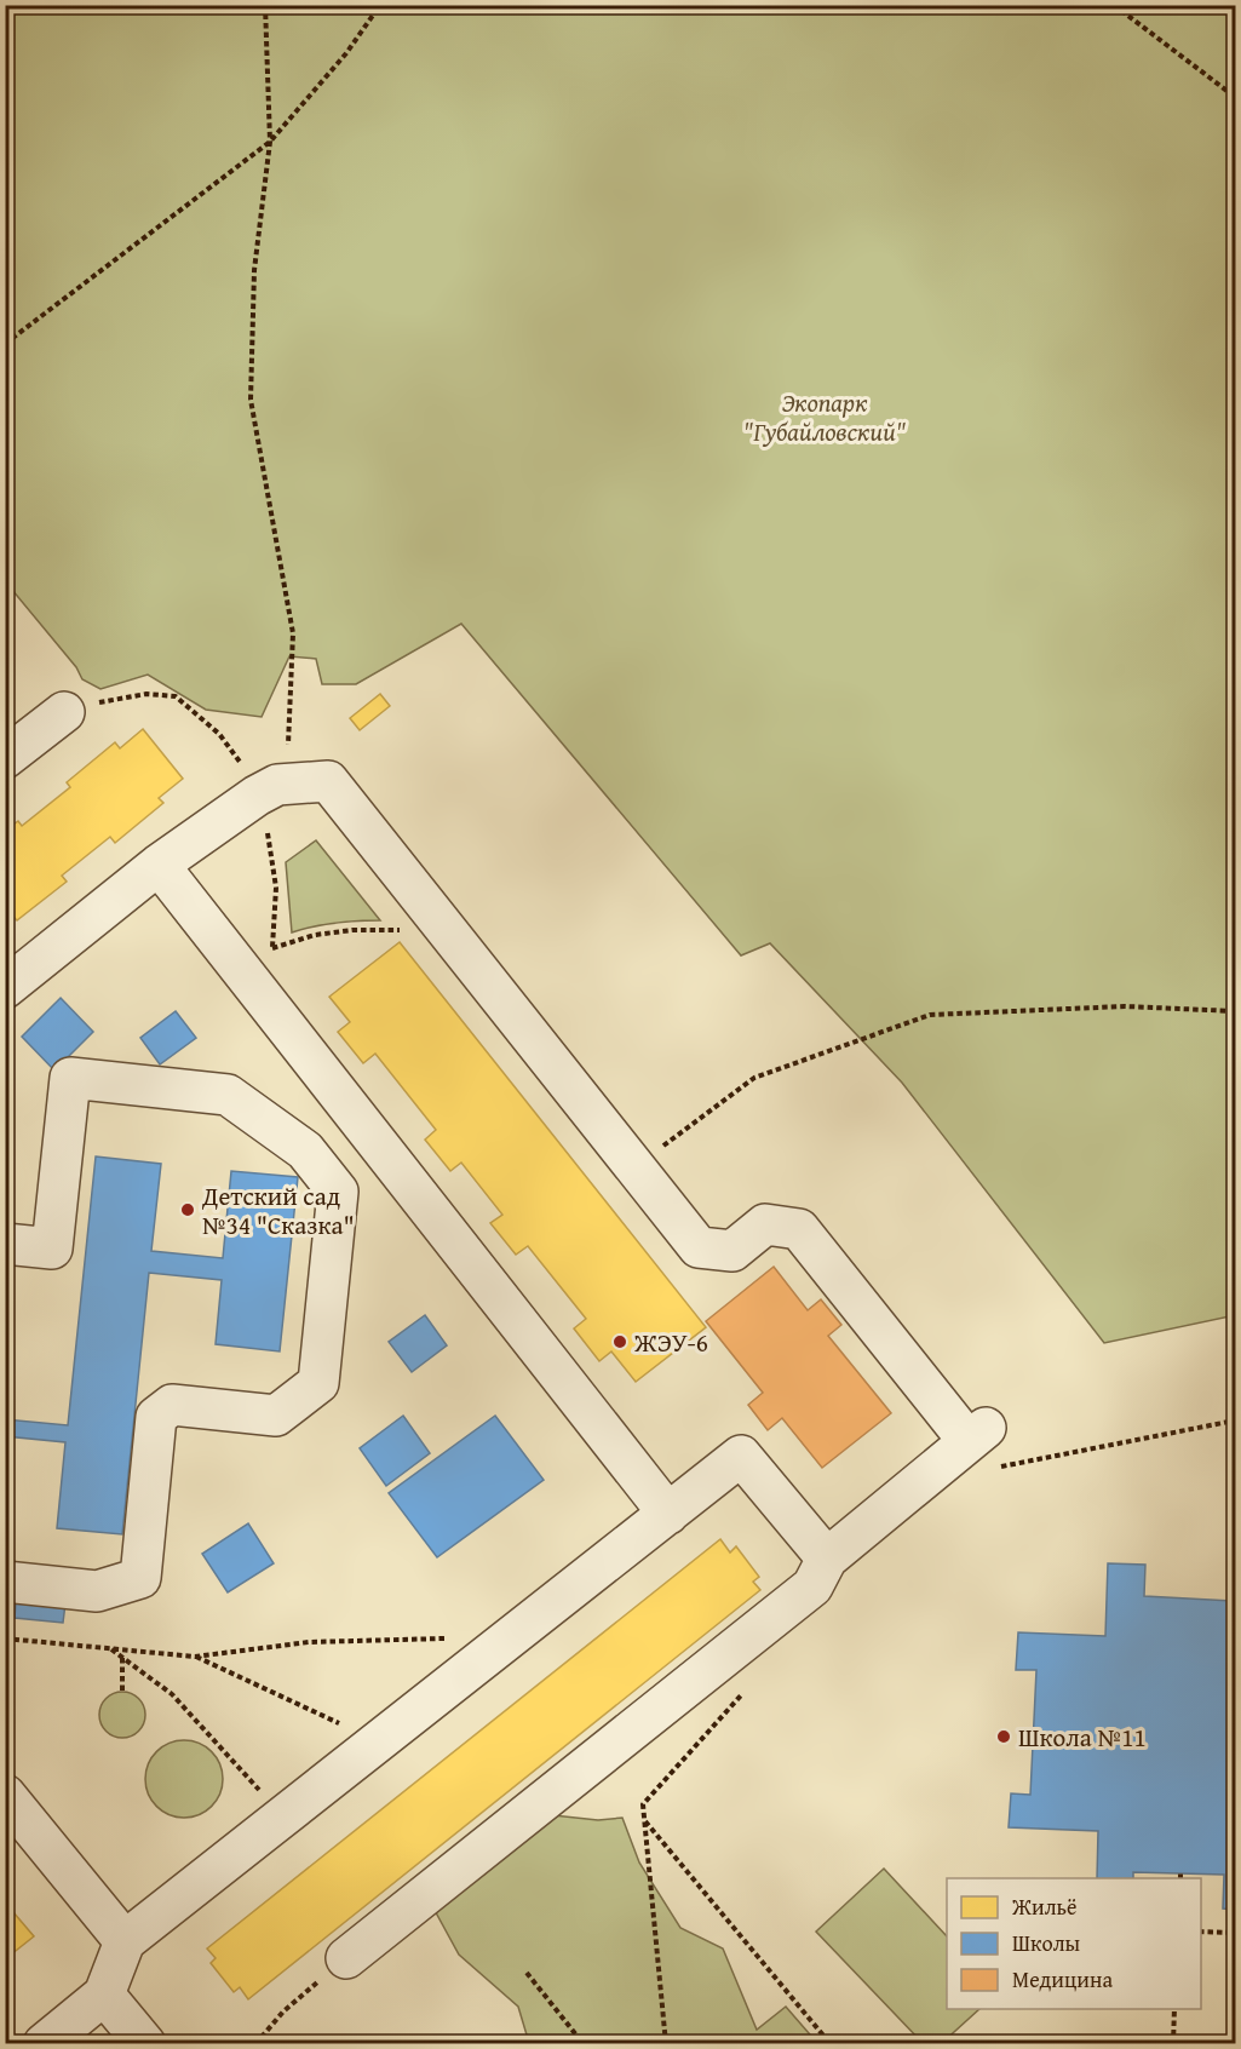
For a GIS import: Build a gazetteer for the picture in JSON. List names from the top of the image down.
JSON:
{
  "parks": ["Экопарк \"Губайловский\""],
  "places": ["Детский сад №34 \"Сказка\"", "ЖЭУ-6", "Школа №11"],
  "legend": ["Жильё", "Школы", "Медицина"]
}
